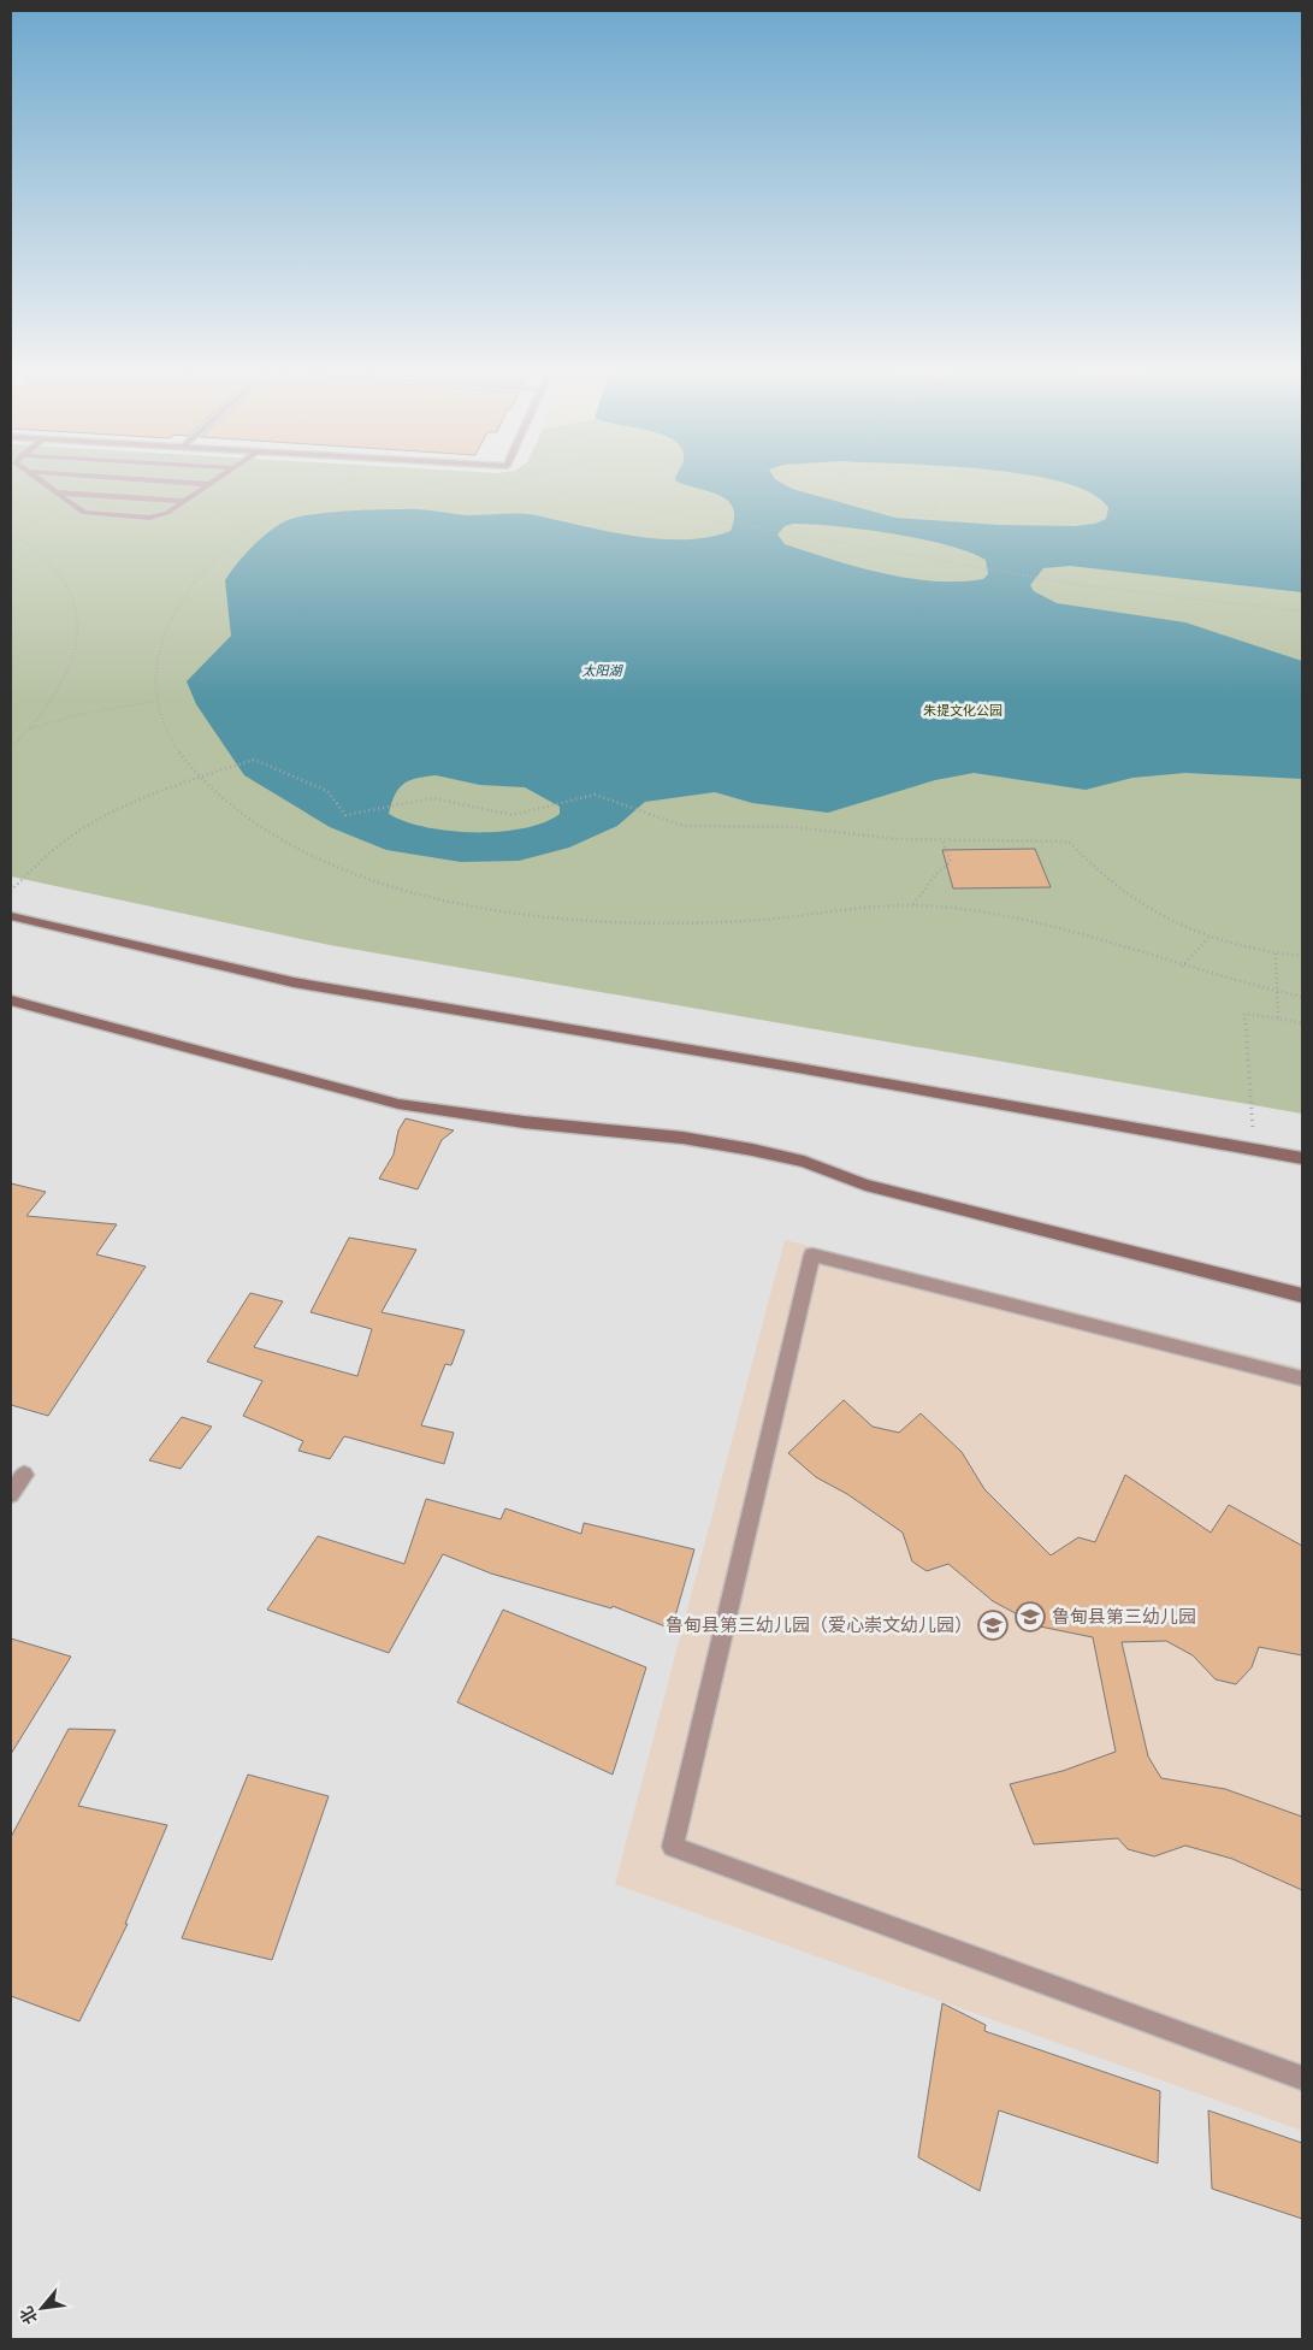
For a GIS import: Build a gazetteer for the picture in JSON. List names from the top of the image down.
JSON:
{
  "water": ["太阳湖"],
  "parks": ["朱提文化公园"],
  "places": {
    "school or university": ["鲁甸县第三幼儿园", "鲁甸县第三幼儿园（爱心崇文幼儿园）"]
  },
  "north": "bottom left"
}
